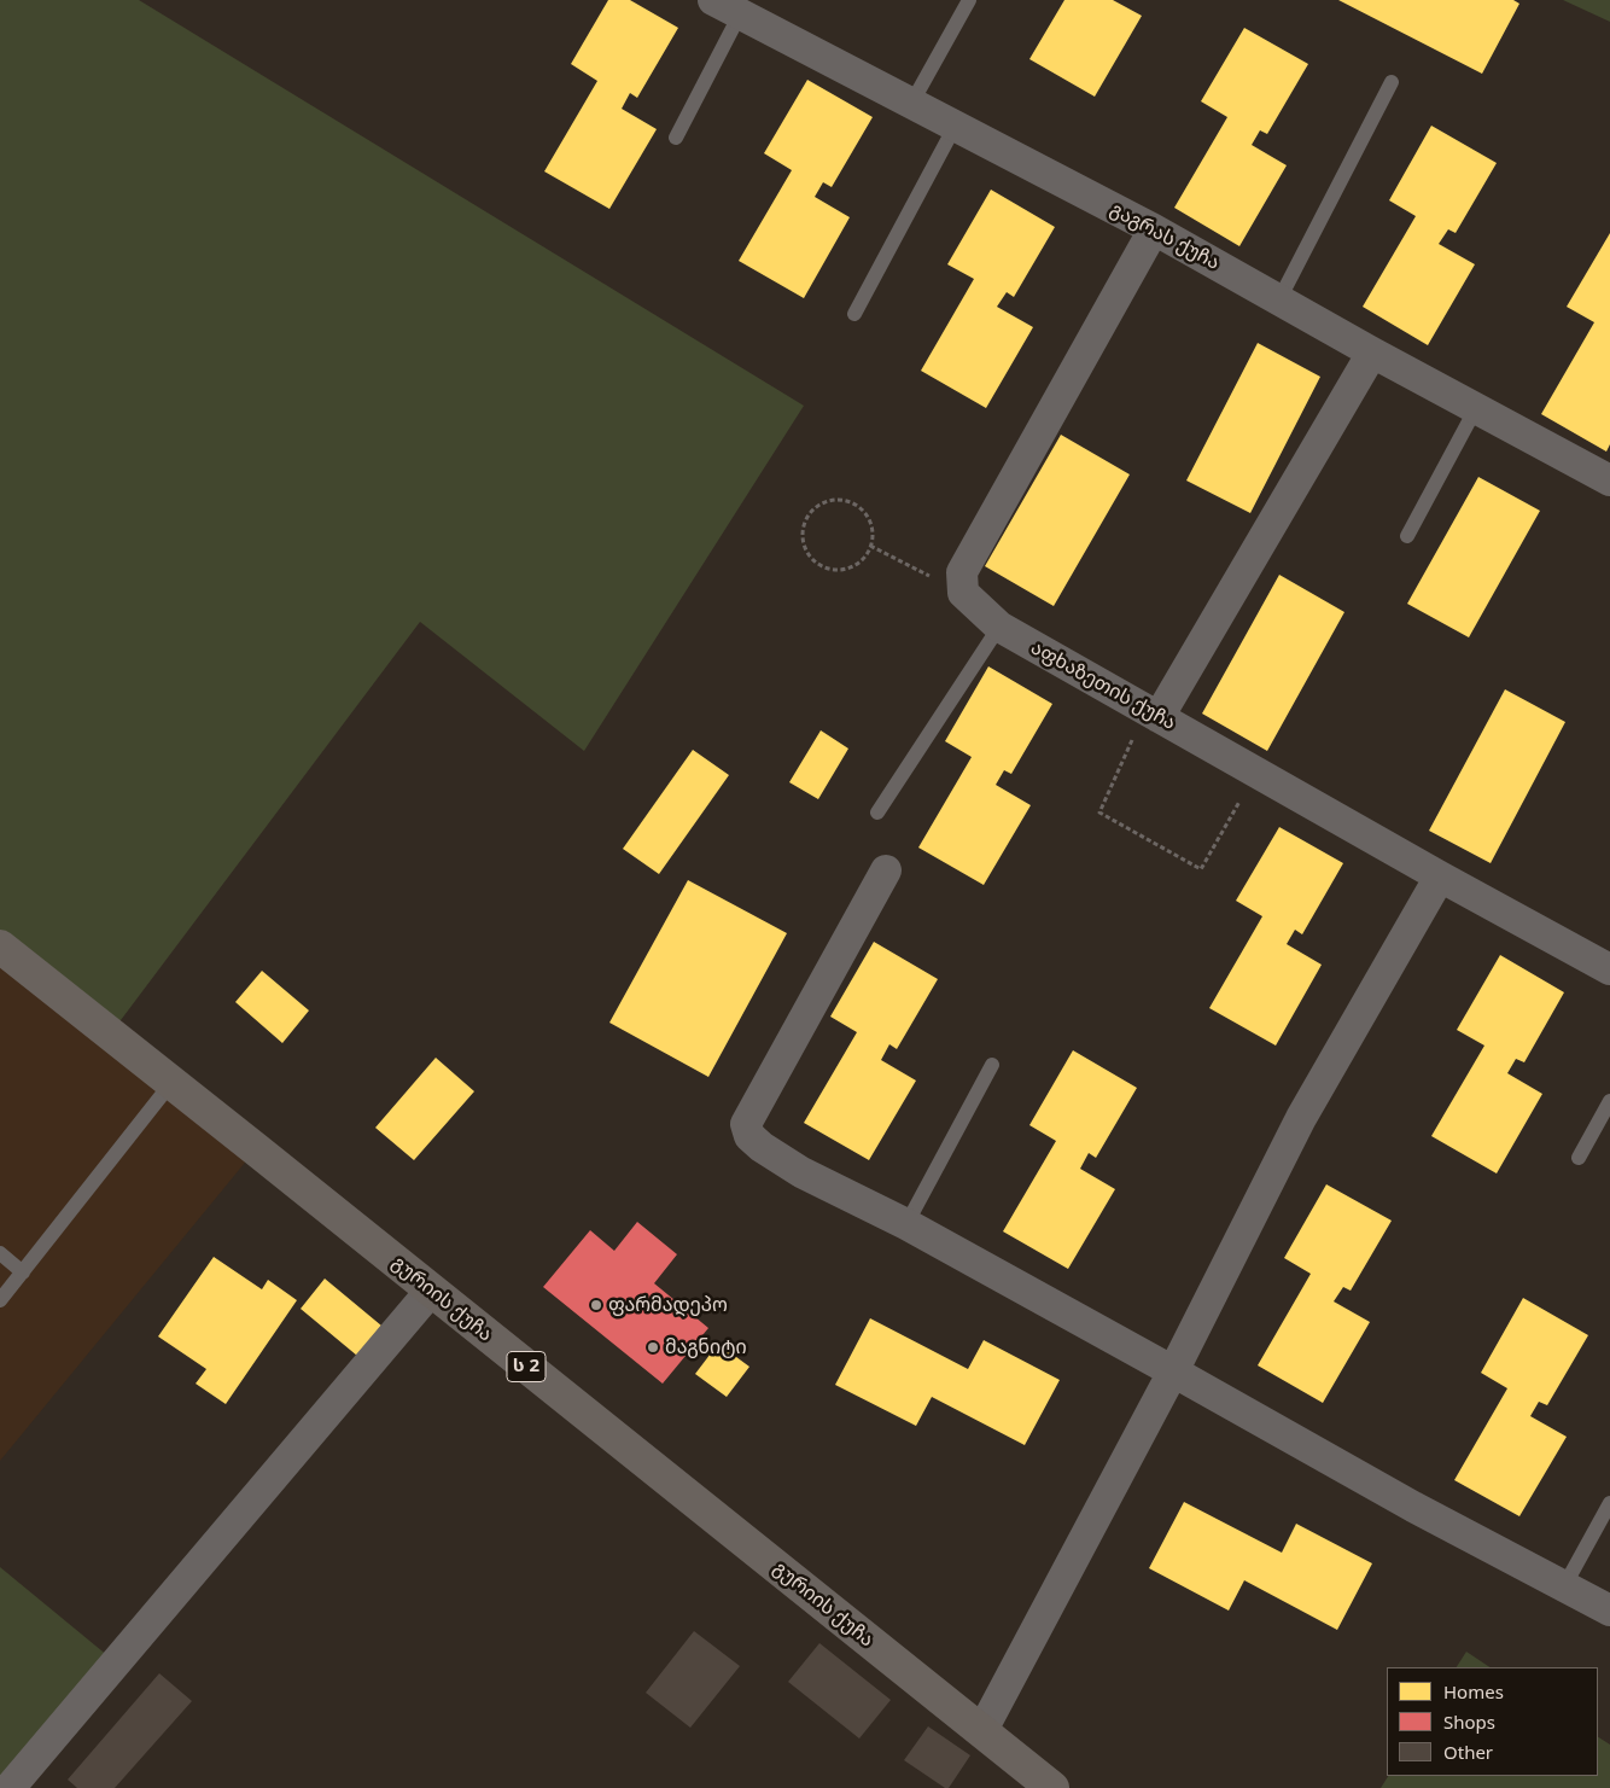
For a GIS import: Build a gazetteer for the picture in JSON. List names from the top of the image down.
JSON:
{
  "streets": {
    "highway": ["გურიის ქუჩა", "ს 2"],
    "street": ["გაგრას ქუჩა", "აფხაზეთის ქუჩა"]
  },
  "places": ["ფარმადეპო", "მაგნიტი"],
  "legend": ["Homes", "Shops", "Other"]
}
